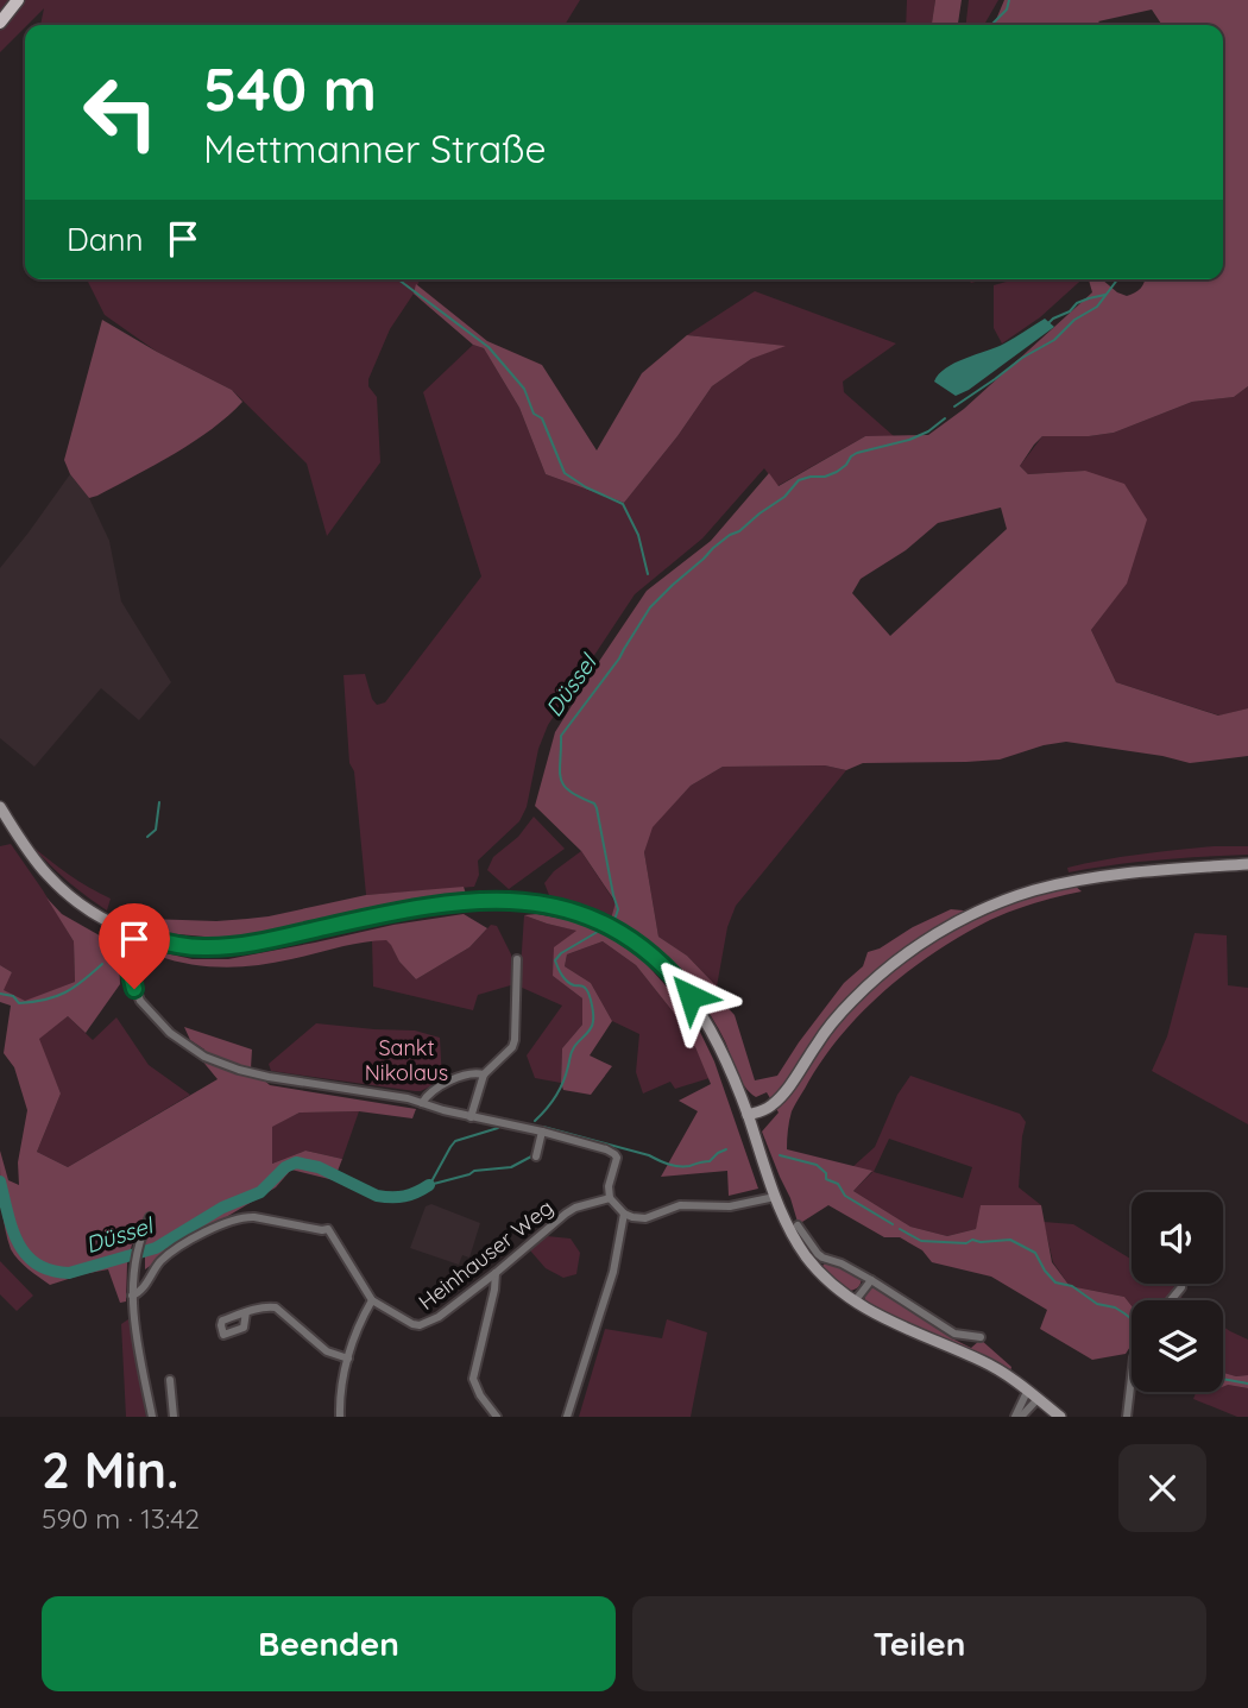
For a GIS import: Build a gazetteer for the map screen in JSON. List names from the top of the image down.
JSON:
{
  "streets": {
    "street": ["Heinhauser Weg"]
  },
  "water": ["Düssel"],
  "parks": ["Sankt Nikolaus"],
  "page": {
    "turn": ["540 m", "Mettmanner Straße"],
    "then": "Dann",
    "heading": ["2 Min.", "590 m · 13:42"],
    "buttons": ["Beenden", "Teilen"]
  }
}
